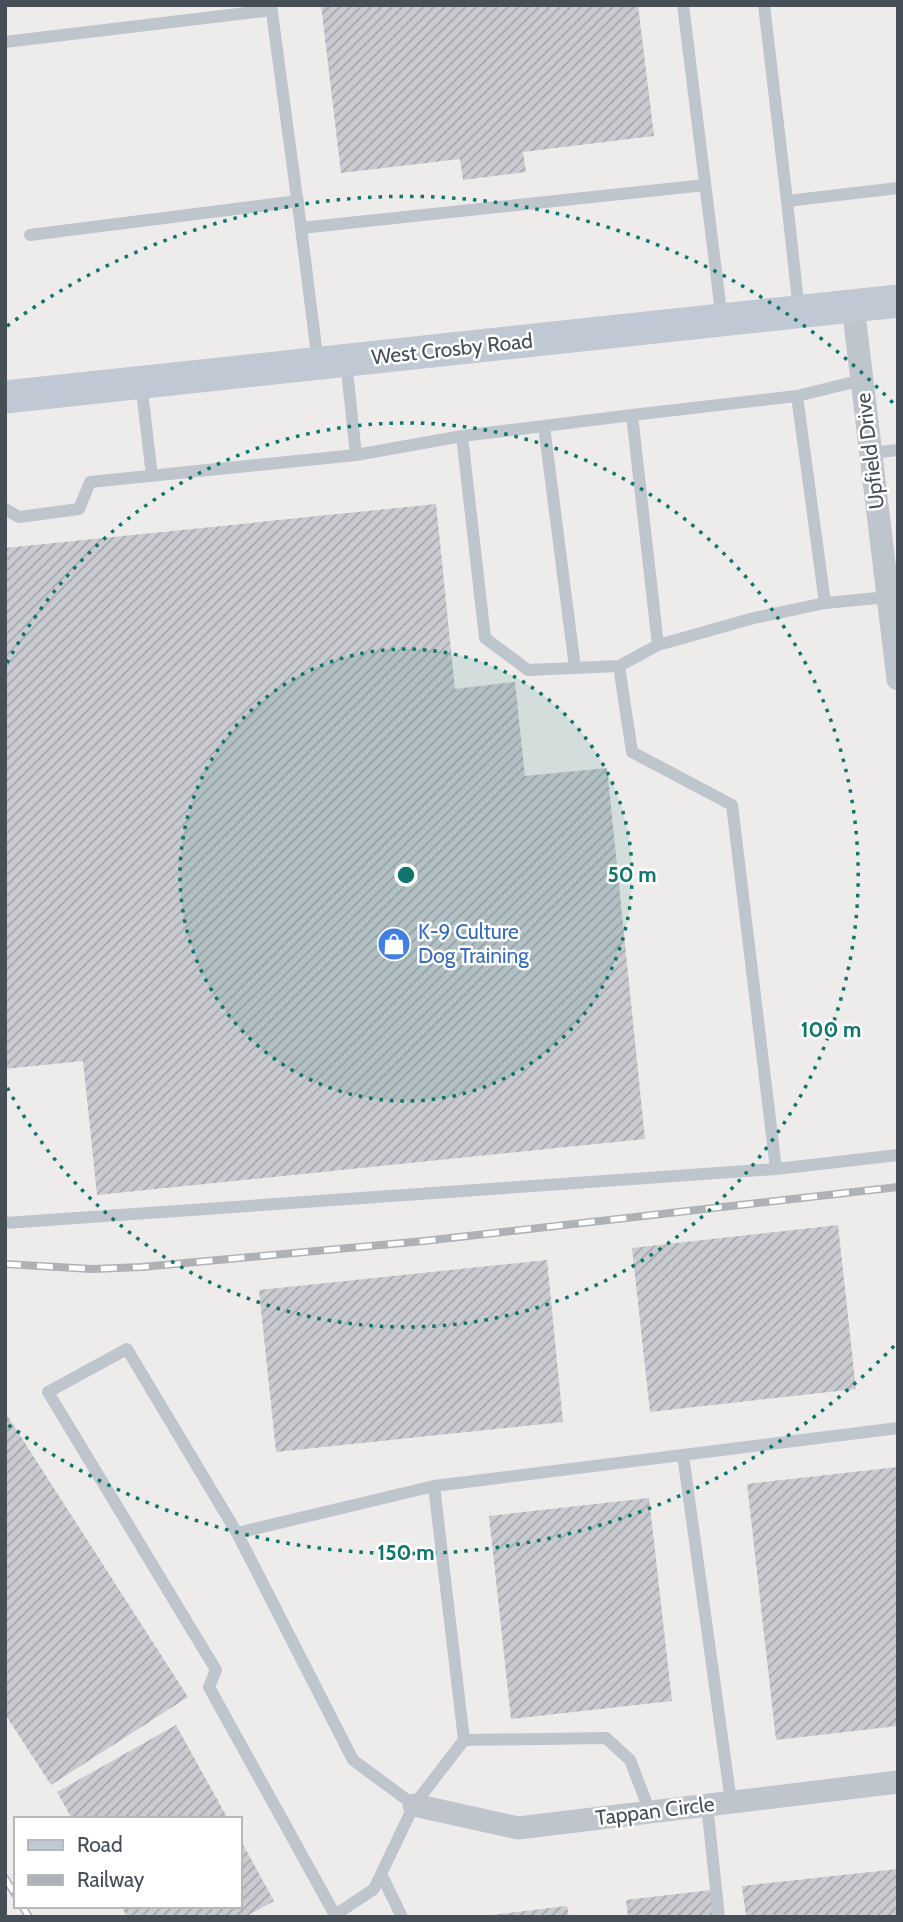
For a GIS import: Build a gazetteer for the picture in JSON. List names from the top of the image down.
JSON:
{
  "streets": {
    "street": ["West Crosby Road", "Upfield Drive", "Tappan Circle"]
  },
  "crossings": [
    ["West Crosby Road", "Upfield Drive"]
  ],
  "places": {
    "shop": ["K-9 Culture Dog Training"]
  },
  "legend": ["Road", "Railway"],
  "rings": ["50 m", "100 m", "150 m"]
}
